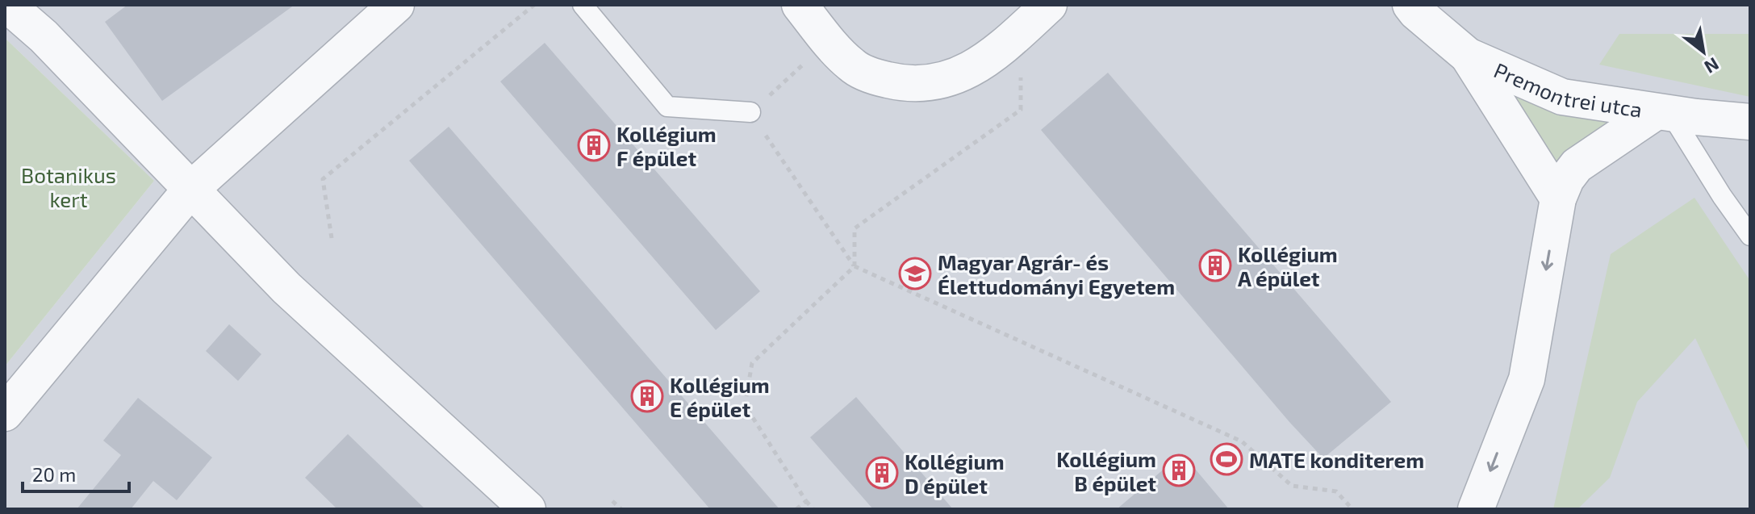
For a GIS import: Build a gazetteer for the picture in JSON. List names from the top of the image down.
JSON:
{
  "streets": {
    "street": ["Premontrei utca"]
  },
  "parks": ["Botanikus kert"],
  "places": {
    "building": [
      "Kollégium F épület",
      "Kollégium A épület",
      "Kollégium E épület",
      "Kollégium B épület",
      "Kollégium D épület"
    ],
    "school or university": ["Magyar Agrár- és Élettudományi Egyetem"],
    "sports": ["MATE konditerem"]
  },
  "scale_bar": "20 m",
  "north": "bottom right"
}
